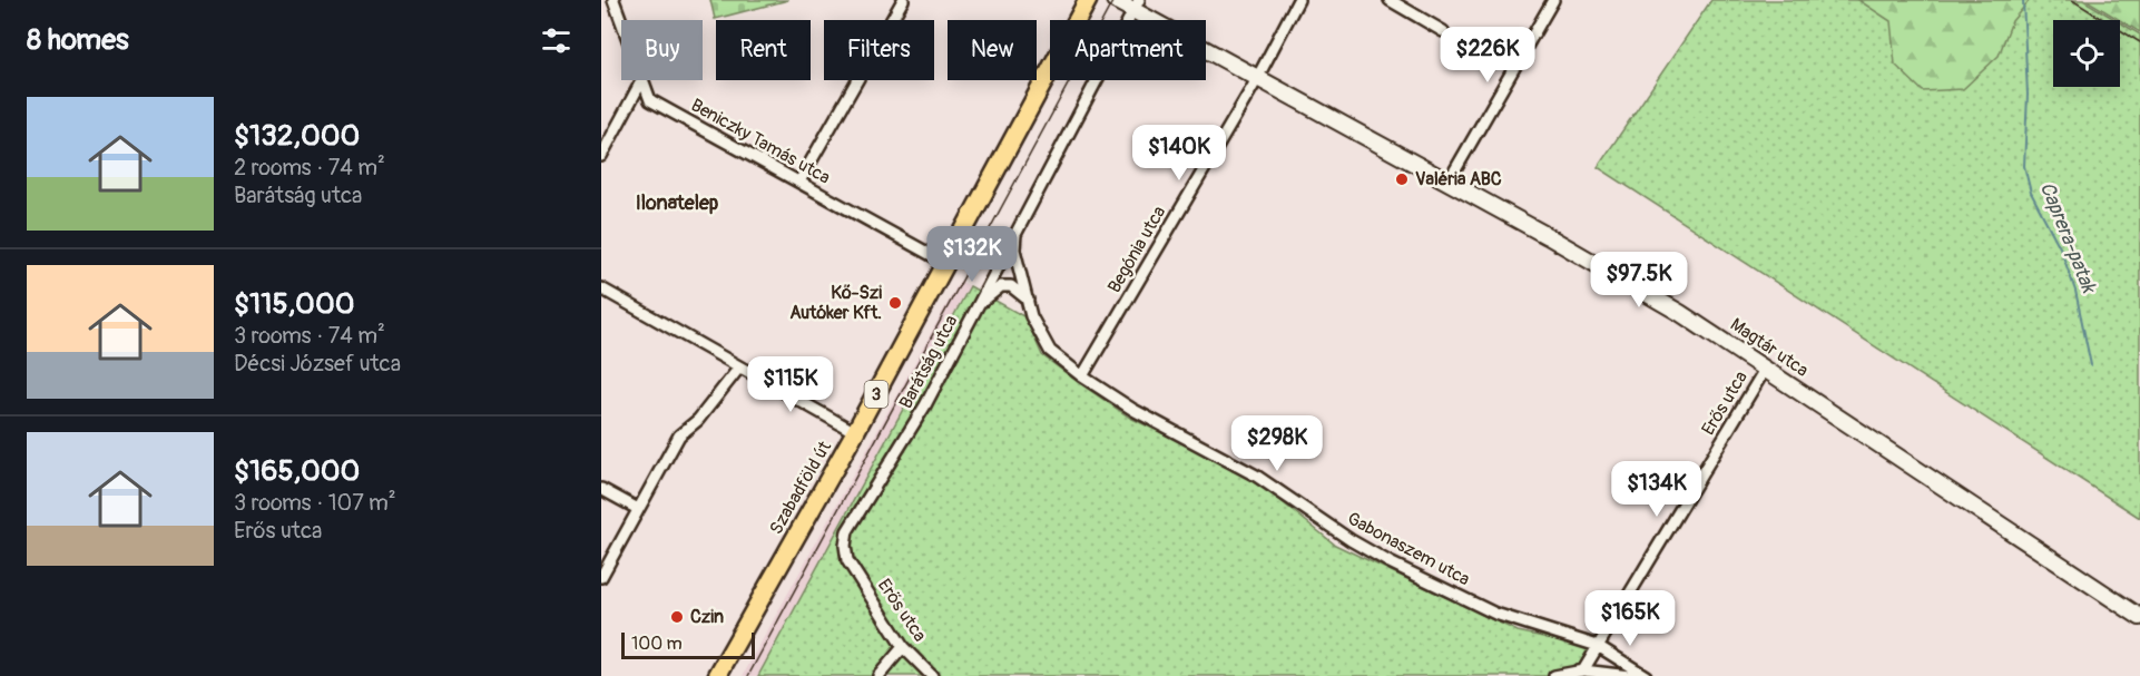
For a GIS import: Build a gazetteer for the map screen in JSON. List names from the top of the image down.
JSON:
{
  "streets": {
    "main road": ["3", "Szabadföld út"],
    "street": [
      "Beniczky Tamás utca",
      "Begónia utca",
      "Magtár utca",
      "Barátság utca",
      "Erős utca",
      "Gabonaszem utca"
    ]
  },
  "crossings": [
    ["Beniczky Tamás utca", "Szabadföld út"],
    ["Begónia utca", "Magtár utca"],
    ["Begónia utca", "Gabonaszem utca"],
    ["Magtár utca", "Barátság utca"],
    ["Magtár utca", "Erős utca"],
    ["Barátság utca", "Erős utca"],
    ["Barátság utca", "Gabonaszem utca"],
    ["Erős utca", "Gabonaszem utca"]
  ],
  "districts": ["Ilonatelep"],
  "water": ["Caprera-patak"],
  "places": ["Valéria ABC", "Kő-Szi Autóker Kft.", "Czin"],
  "scale_bar": "100 m",
  "page": {
    "heading": "8 homes",
    "chip": [
      "Buy",
      "Rent",
      "Filters",
      "New",
      "Apartment"
    ],
    "price": [
      "$226K",
      "$140K",
      "$132K",
      "$97.5K",
      "$115K",
      "$298K",
      "$134K",
      "$165K"
    ],
    "list": [
      {
        "name": "$132,000",
        "note": "2 rooms · 74 m² · Barátság utca"
      },
      {
        "name": "$115,000",
        "note": "3 rooms · 74 m² · Décsi József utca"
      },
      {
        "name": "$165,000",
        "note": "3 rooms · 107 m² · Erős utca"
      }
    ],
    "scale": "100 m"
  }
}
